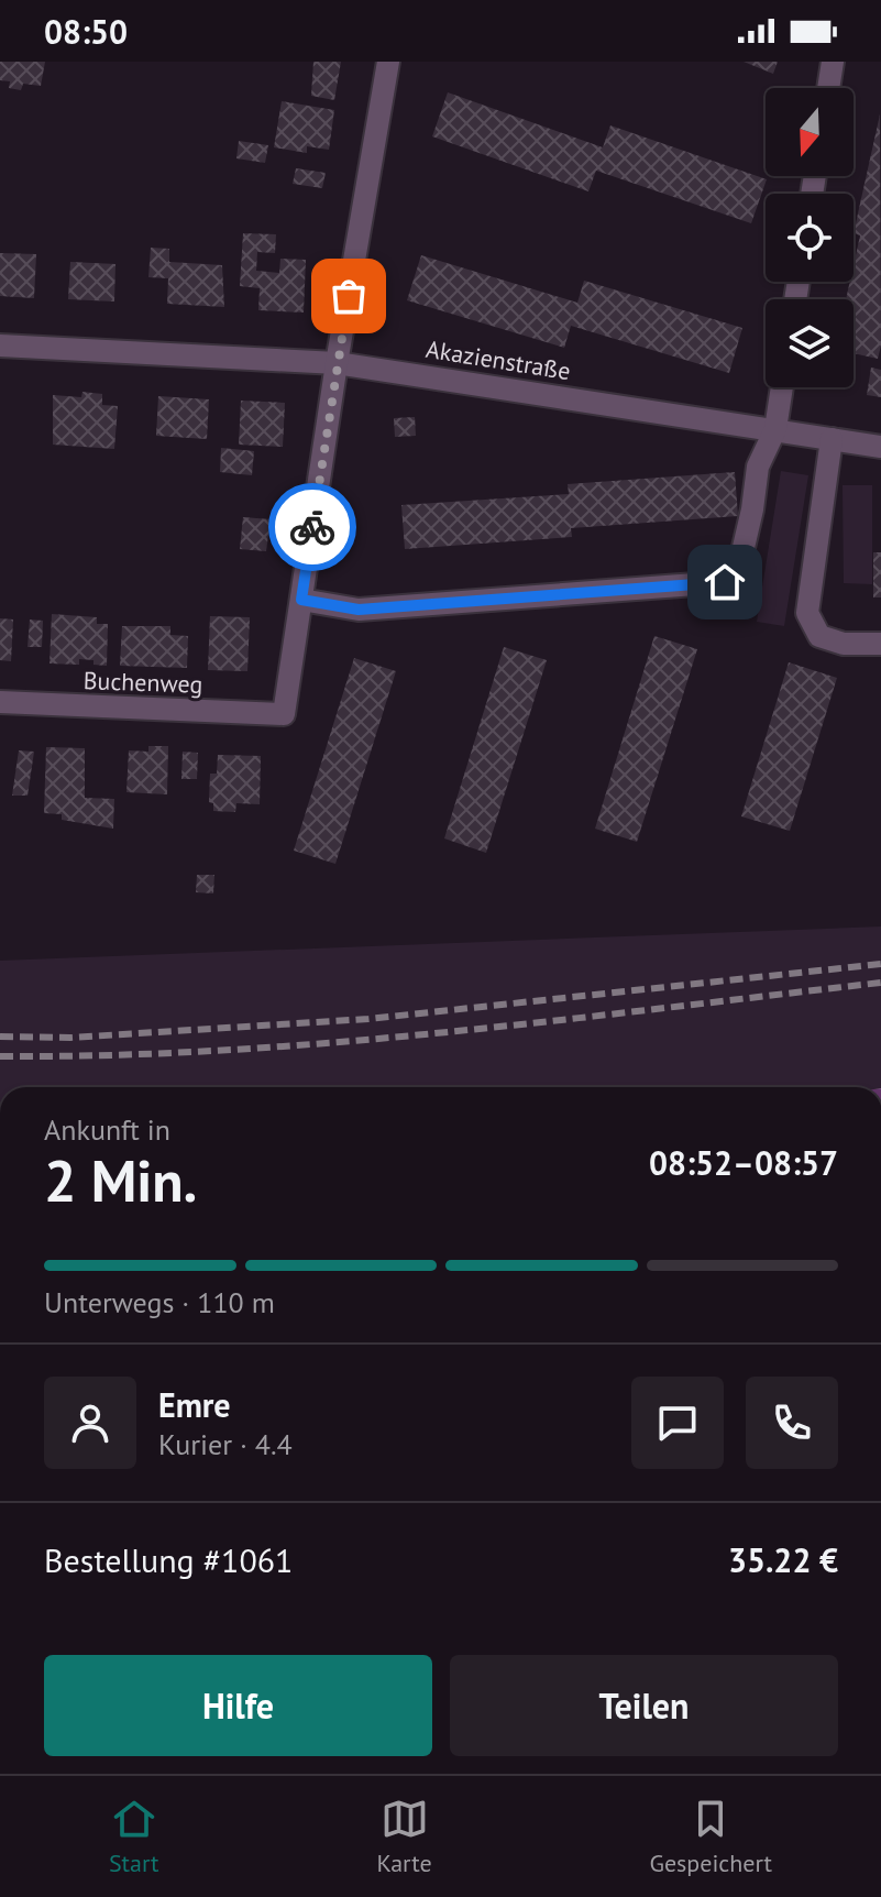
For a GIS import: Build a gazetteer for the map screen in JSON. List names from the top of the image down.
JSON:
{
  "streets": {
    "street": ["Akazienstraße", "Buchenweg"]
  },
  "north": "bottom",
  "page": {
    "status": "08:50",
    "heading": ["2 Min.", "Ankunft in", "08:52–08:57"],
    "panel": [
      "Emre",
      "Kurier · 4.4",
      "Bestellung #1061",
      "35.22 €"
    ],
    "bar": "Unterwegs · 110 m",
    "buttons": ["Hilfe", "Teilen"],
    "tabs": ["Start", "Karte", "Gespeichert"]
  }
}
